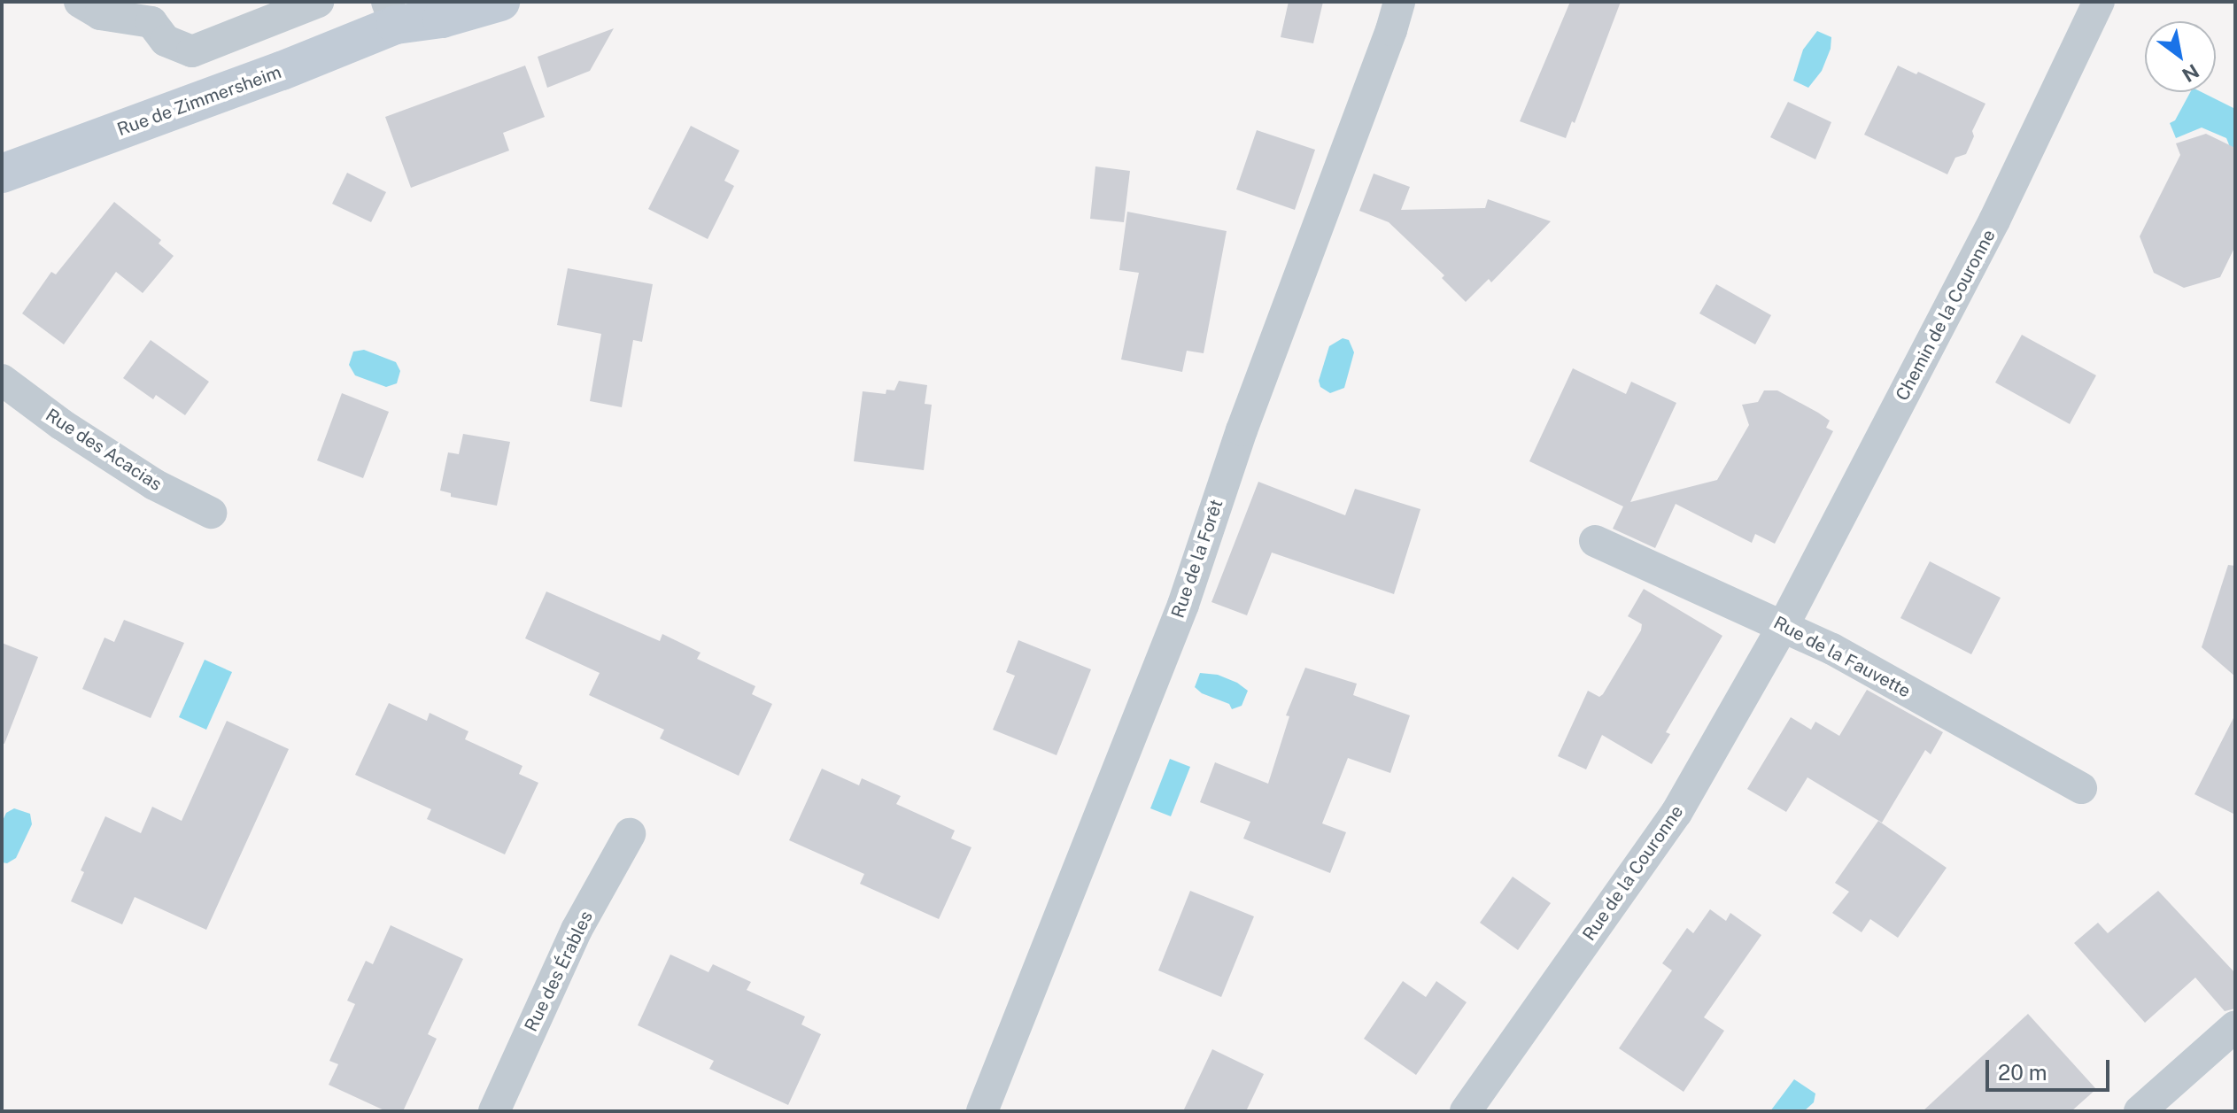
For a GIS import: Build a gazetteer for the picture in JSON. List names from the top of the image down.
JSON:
{
  "streets": {
    "main road": ["Rue de Zimmersheim"],
    "street": [
      "Chemin de la Couronne",
      "Rue des Acacias",
      "Rue de la Forêt",
      "Rue de la Fauvette",
      "Rue de la Couronne",
      "Rue des Érables"
    ]
  },
  "crossings": [
    ["Chemin de la Couronne", "Rue de la Fauvette"],
    ["Chemin de la Couronne", "Rue de la Couronne"],
    ["Rue de la Fauvette", "Rue de la Couronne"]
  ],
  "scale_bar": "20 m",
  "north": "bottom right"
}
